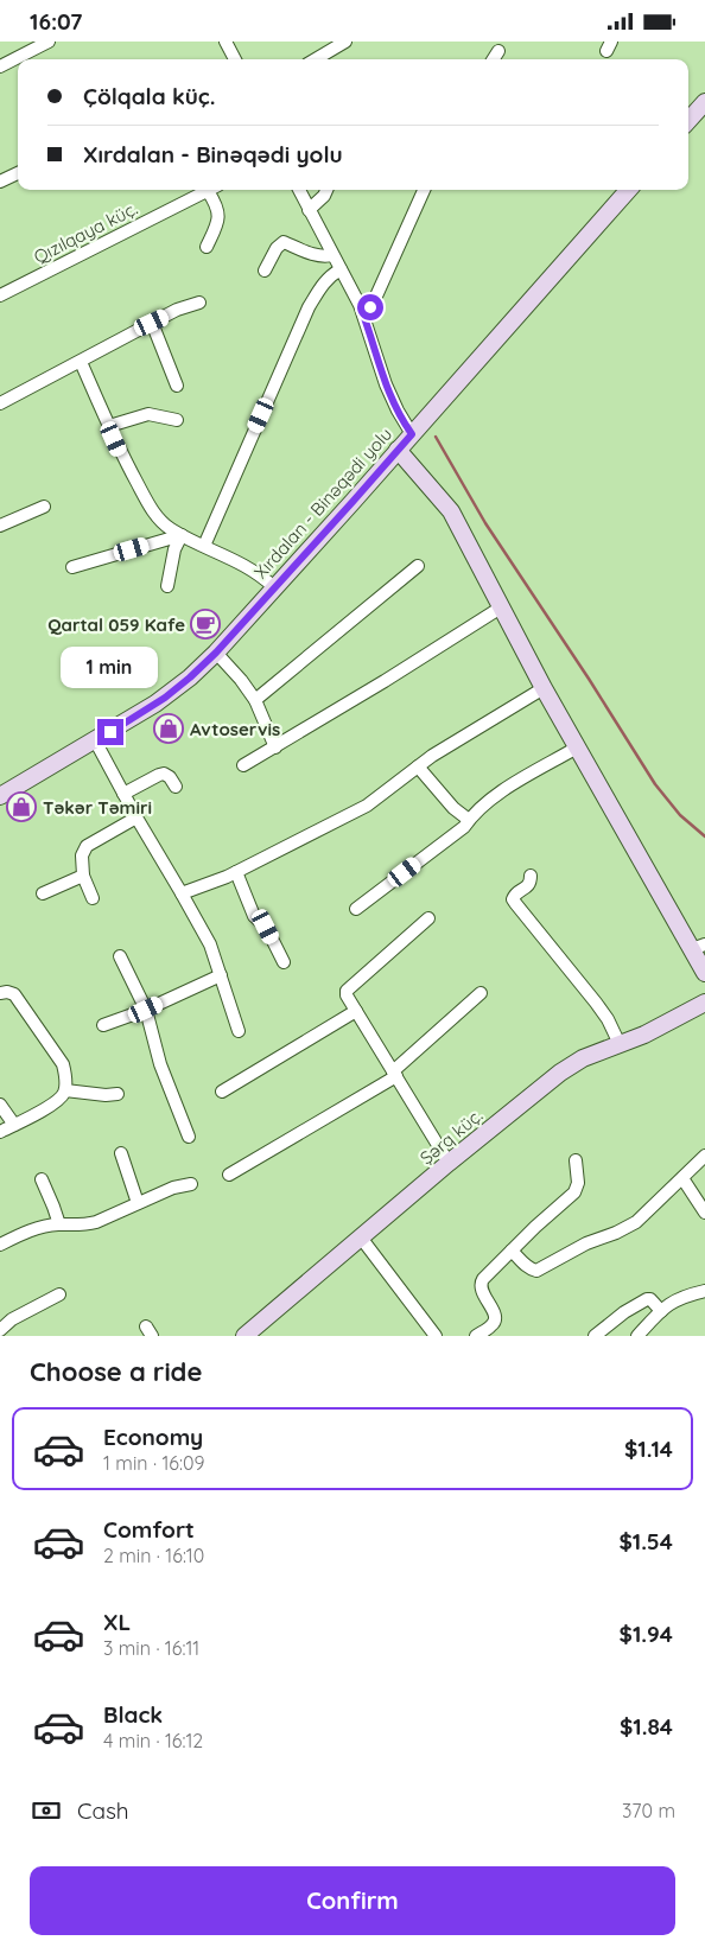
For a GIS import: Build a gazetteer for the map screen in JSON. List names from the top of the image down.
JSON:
{
  "streets": {
    "street": ["Qızılqaya küç.", "Xırdalan - Binəqədi yolu", "Şərq küç."]
  },
  "places": {
    "cafe": ["Qartal 059 Kafe"],
    "shop": ["Avtoservis", "Təkər Təmiri"]
  },
  "page": {
    "status": "16:07",
    "banner": ["Çölqala küç.", "Xırdalan - Binəqədi yolu"],
    "bubble": "1 min",
    "heading": "Choose a ride",
    "list": [
      {
        "name": "Economy",
        "note": "1 min · 16:09",
        "value": "$1.14"
      },
      {
        "name": "Comfort",
        "note": "2 min · 16:10",
        "value": "$1.54"
      },
      {
        "name": "XL",
        "note": "3 min · 16:11",
        "value": "$1.94"
      },
      {
        "name": "Black",
        "note": "4 min · 16:12",
        "value": "$1.84"
      }
    ],
    "pay": ["Cash", "370 m"],
    "buttons": "Confirm"
  }
}
